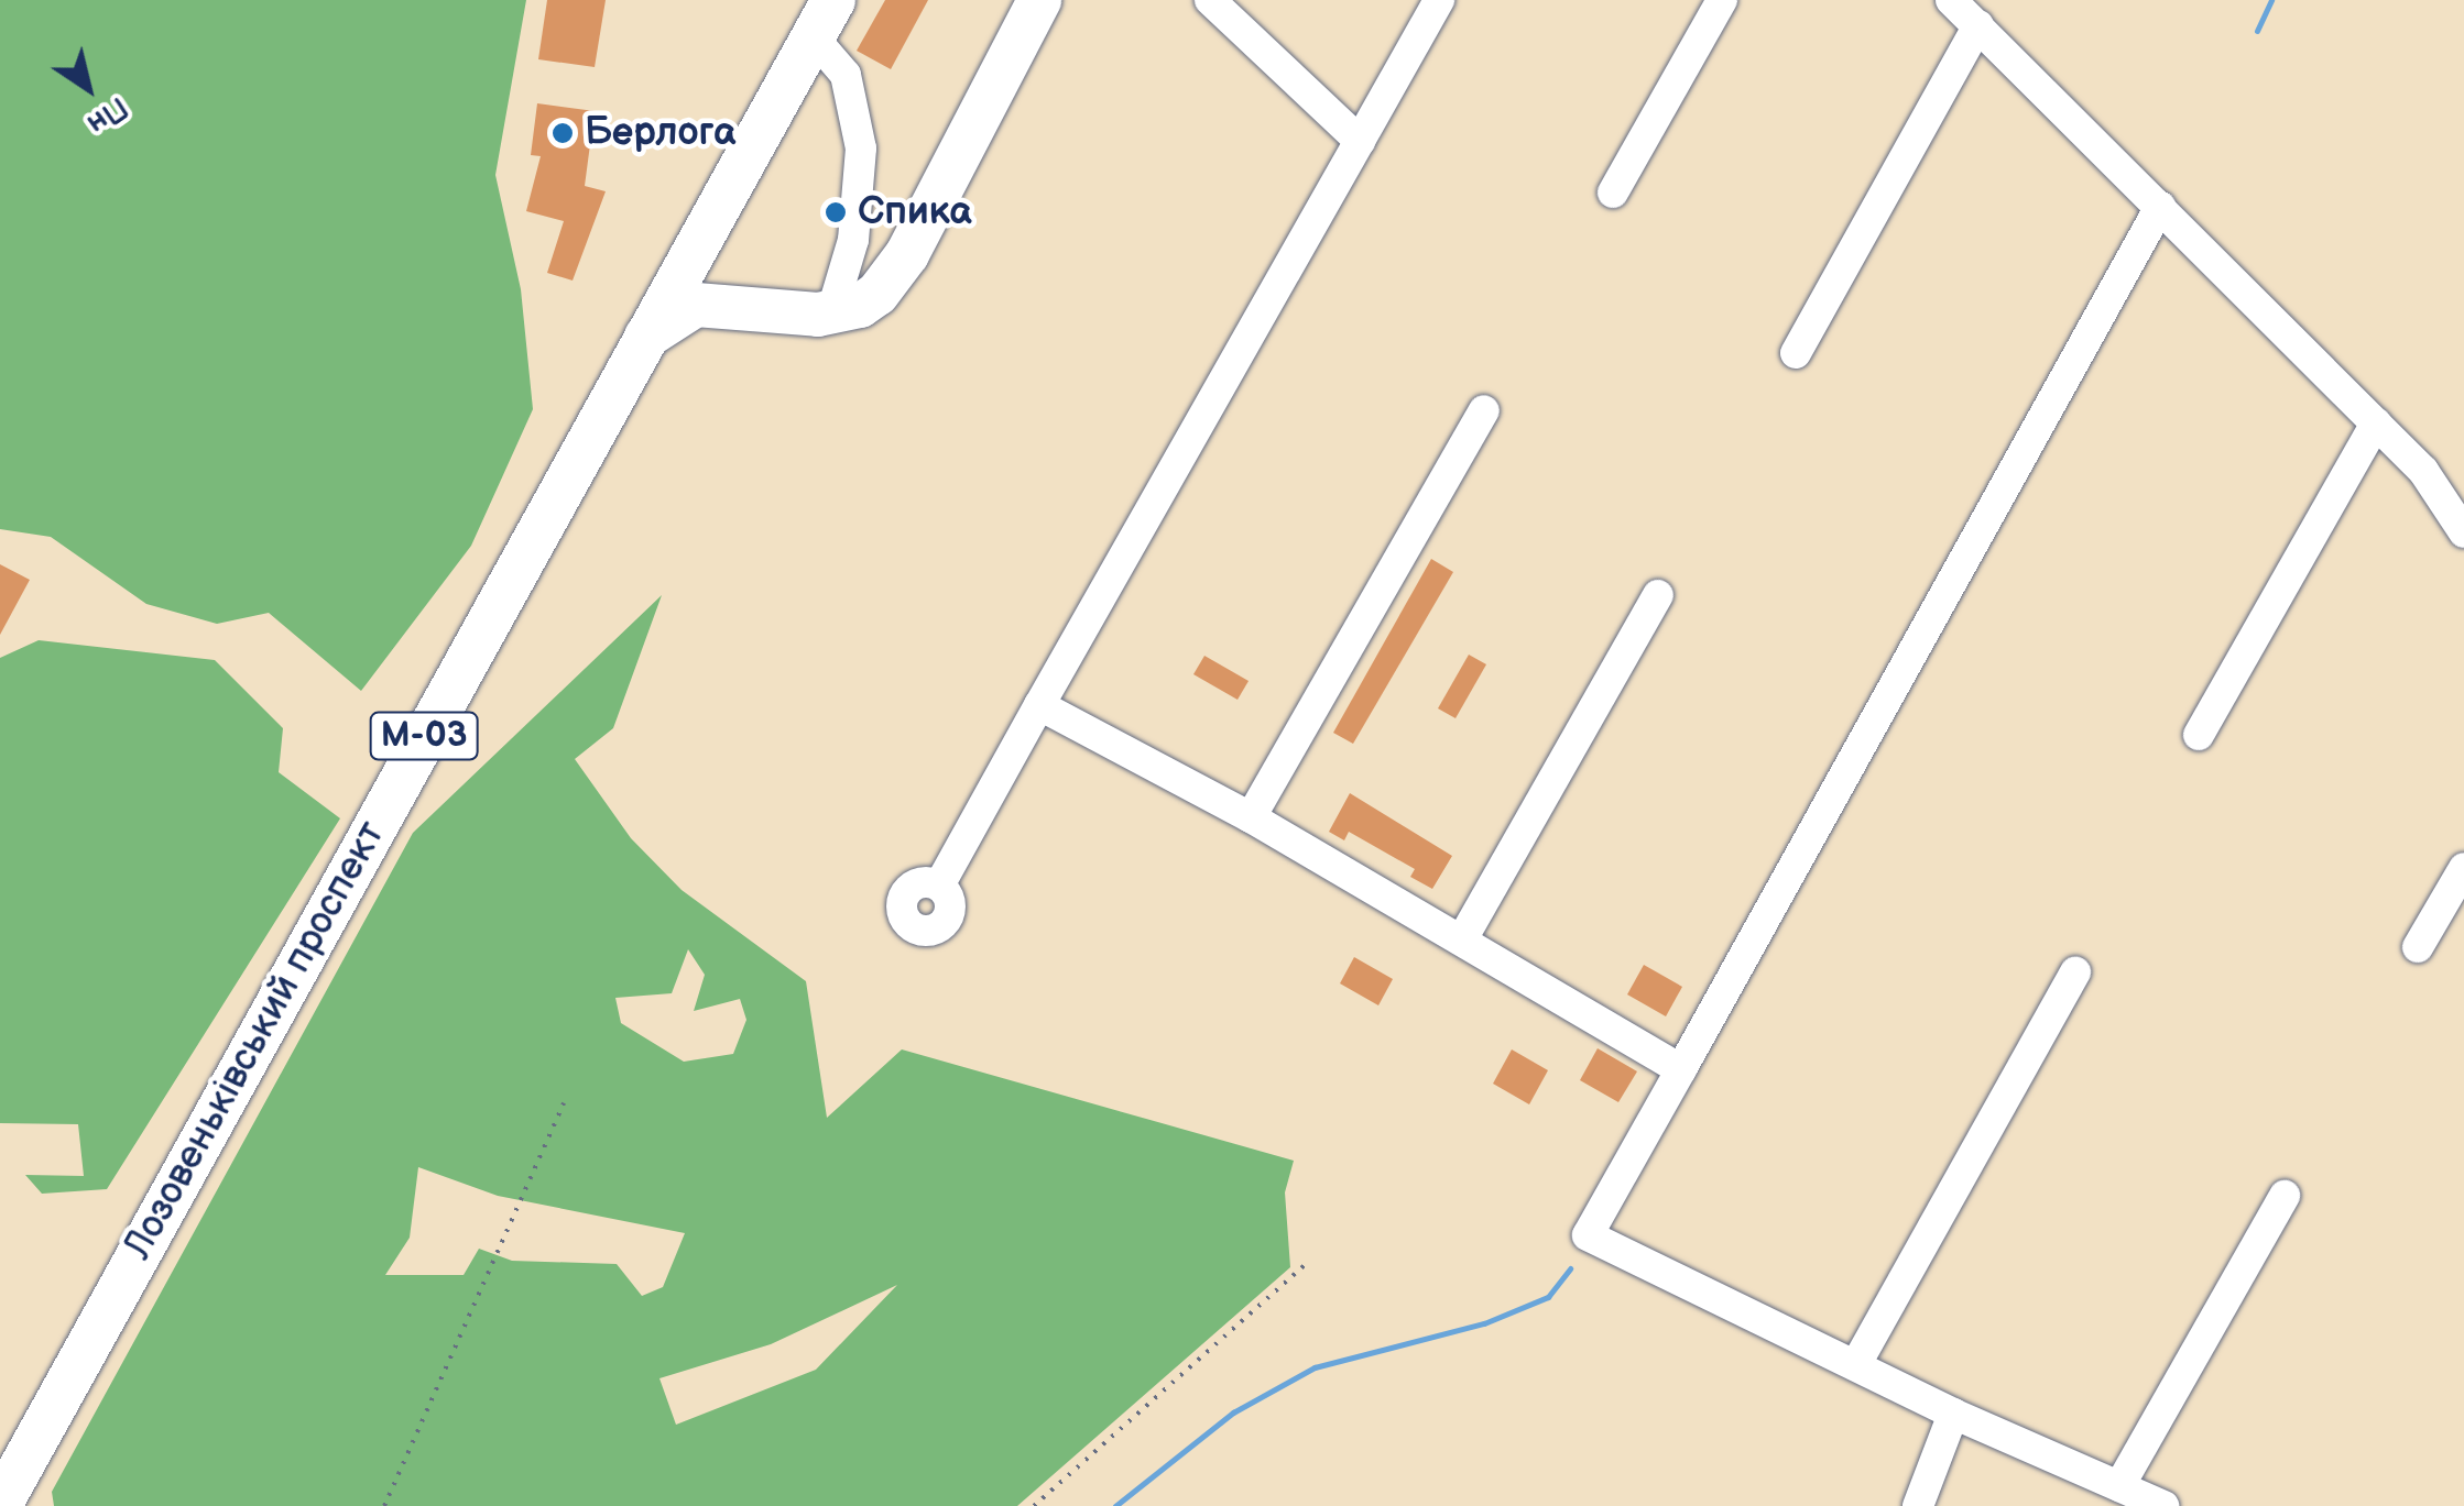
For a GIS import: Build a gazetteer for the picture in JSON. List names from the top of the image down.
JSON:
{
  "streets": {
    "highway": ["М-03", "Лозовеньківський проспект"]
  },
  "places": ["Берлога", "Спика"],
  "north": "bottom right"
}
